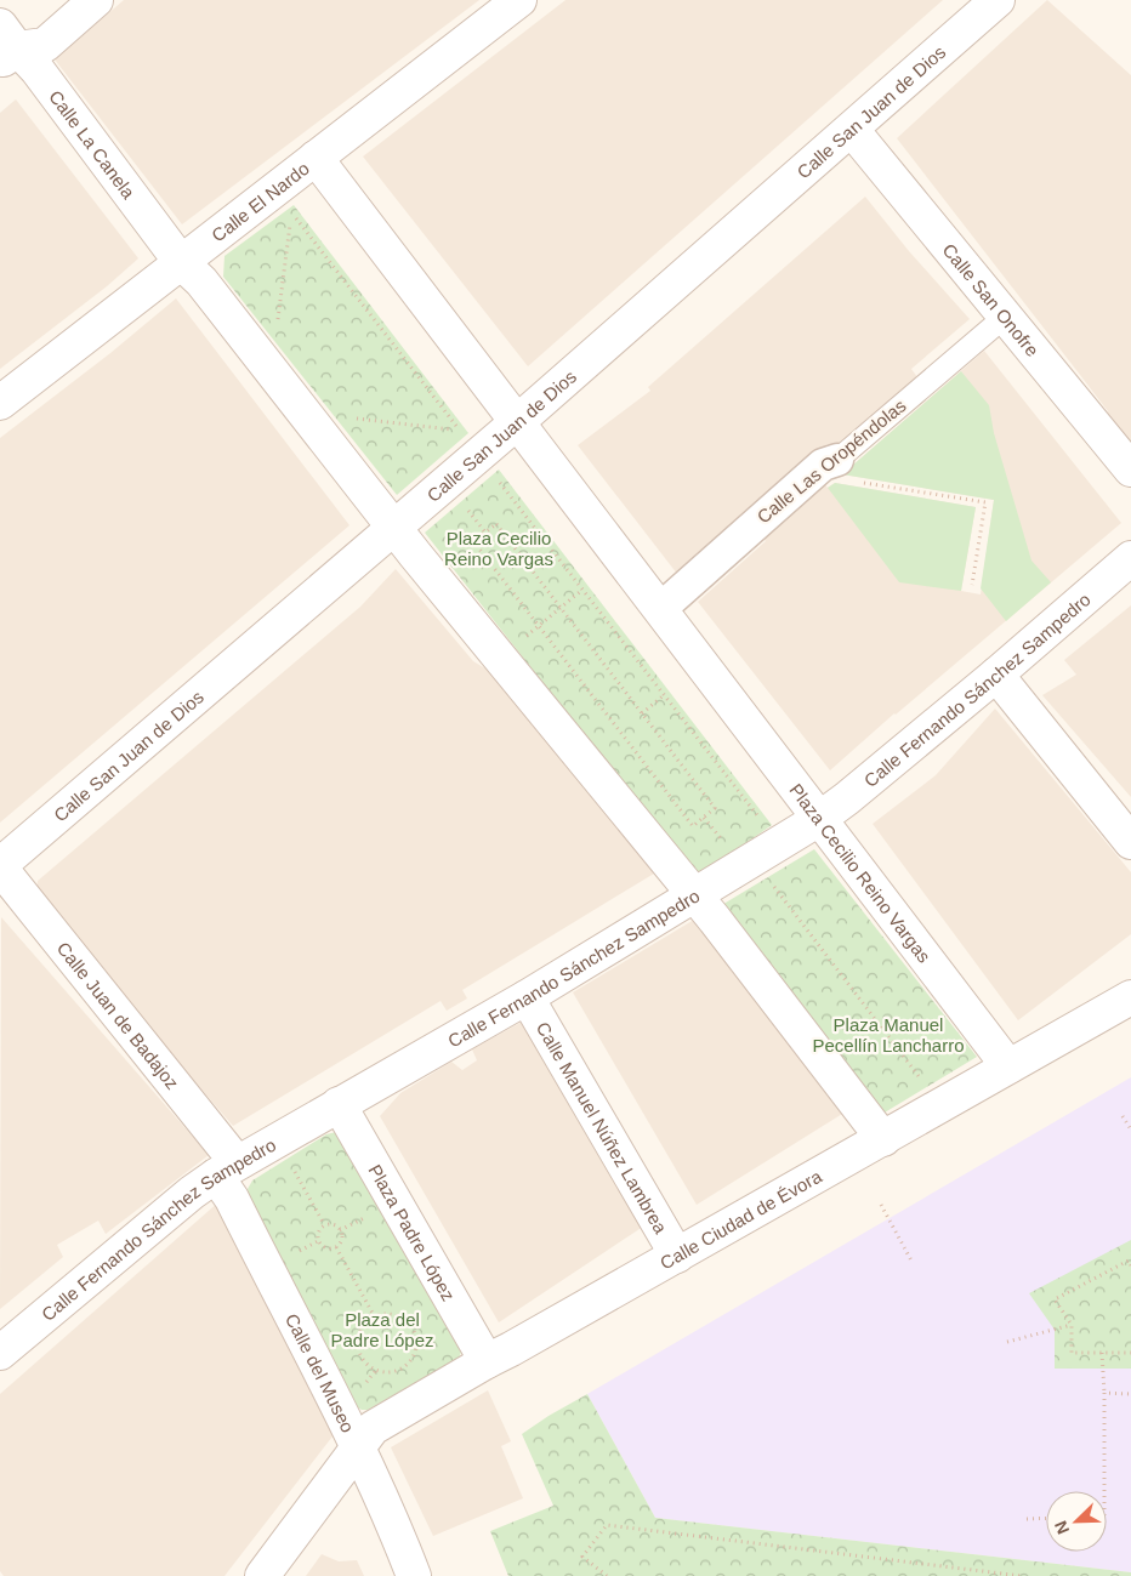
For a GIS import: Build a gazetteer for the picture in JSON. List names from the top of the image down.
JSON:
{
  "streets": {
    "street": [
      "Calle San Juan de Dios",
      "Calle La Canela",
      "Calle El Nardo",
      "Calle San Onofre",
      "Calle Las Oropéndolas",
      "Calle Fernando Sánchez Sampedro",
      "Plaza Cecilio Reino Vargas",
      "Calle Juan de Badajoz",
      "Calle Manuel Núñez Lambrea",
      "Calle Ciudad de Évora",
      "Plaza Padre López",
      "Calle del Museo"
    ]
  },
  "crossings": [
    ["Calle San Juan de Dios", "Calle San Onofre"],
    ["Calle San Juan de Dios", "Plaza Cecilio Reino Vargas"],
    ["Calle San Juan de Dios", "Calle Juan de Badajoz"],
    ["Calle La Canela", "Calle El Nardo"],
    ["Calle El Nardo", "Plaza Cecilio Reino Vargas"],
    ["Calle San Onofre", "Calle Las Oropéndolas"],
    ["Calle Las Oropéndolas", "Plaza Cecilio Reino Vargas"],
    ["Calle Fernando Sánchez Sampedro", "Plaza Cecilio Reino Vargas"],
    ["Calle Fernando Sánchez Sampedro", "Calle Juan de Badajoz"],
    ["Calle Fernando Sánchez Sampedro", "Calle Manuel Núñez Lambrea"],
    ["Calle Fernando Sánchez Sampedro", "Plaza Padre López"],
    ["Calle Fernando Sánchez Sampedro", "Calle del Museo"],
    ["Plaza Cecilio Reino Vargas", "Calle Ciudad de Évora"],
    ["Calle Juan de Badajoz", "Calle del Museo"],
    ["Calle Manuel Núñez Lambrea", "Calle Ciudad de Évora"],
    ["Calle Ciudad de Évora", "Plaza Padre López"],
    ["Calle Ciudad de Évora", "Calle del Museo"]
  ],
  "parks": ["Plaza Cecilio Reino Vargas", "Plaza Manuel Pecellín Lancharro", "Plaza del Padre López"],
  "north": "bottom left"
}
